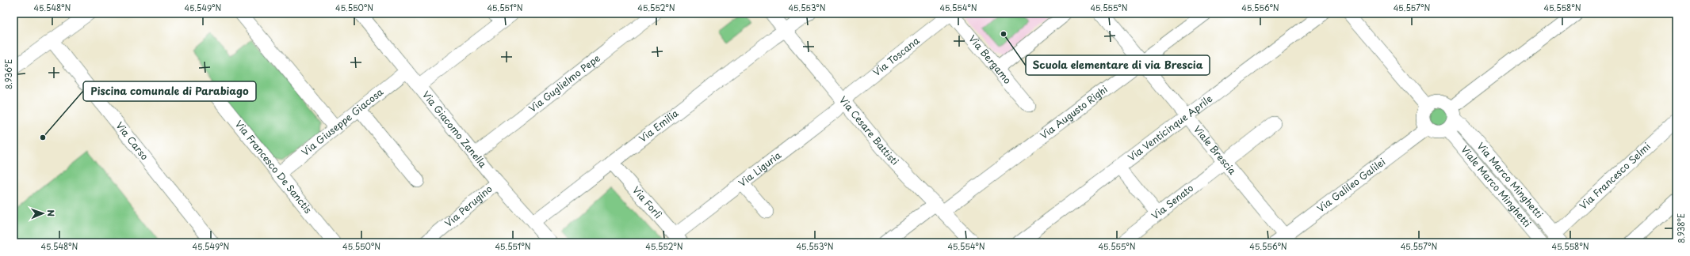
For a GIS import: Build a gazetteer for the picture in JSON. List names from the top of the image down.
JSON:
{
  "streets": {
    "street": [
      "Via Toscana",
      "Via Bergamo",
      "Via Guglielmo Pepe",
      "Via Augusto Righi",
      "Via Giuseppe Giacosa",
      "Via Emilia",
      "Via Venticinque Aprile",
      "Via Giacomo Zanella",
      "Via Cesare Battisti",
      "Via Carso",
      "Viale Brescia",
      "Via Francesco De Sanctis",
      "Via Liguria",
      "Via Francesco Selmi",
      "Via Marco Minghetti",
      "Via Galileo Galilei",
      "Viale Marco Minghetti",
      "Via Forlì",
      "Via Senato",
      "Via Perugino"
    ]
  },
  "crossings": [
    ["Via Toscana", "Via Bergamo"],
    ["Via Toscana", "Via Cesare Battisti"],
    ["Via Toscana", "Via Liguria"],
    ["Via Guglielmo Pepe", "Via Giacomo Zanella"],
    ["Via Augusto Righi", "Via Cesare Battisti"],
    ["Via Augusto Righi", "Viale Brescia"],
    ["Via Giuseppe Giacosa", "Via Giacomo Zanella"],
    ["Via Giuseppe Giacosa", "Via Francesco De Sanctis"],
    ["Via Emilia", "Via Giacomo Zanella"],
    ["Via Emilia", "Via Cesare Battisti"],
    ["Via Emilia", "Via Forlì"],
    ["Via Venticinque Aprile", "Viale Brescia"],
    ["Via Giacomo Zanella", "Via Perugino"],
    ["Via Cesare Battisti", "Via Liguria"],
    ["Viale Brescia", "Via Galileo Galilei"],
    ["Viale Brescia", "Via Senato"],
    ["Via Liguria", "Via Forlì"],
    ["Via Francesco Selmi", "Via Marco Minghetti"],
    ["Via Marco Minghetti", "Via Galileo Galilei"],
    ["Via Marco Minghetti", "Viale Marco Minghetti"],
    ["Via Galileo Galilei", "Viale Marco Minghetti"]
  ],
  "places": ["Scuola elementare di via Brescia", "Piscina comunale di Parabiago"],
  "north": "right",
  "coordinates": [
    "45.548°N",
    "45.549°N",
    "45.550°N",
    "45.551°N",
    "45.552°N",
    "45.553°N",
    "45.554°N",
    "45.555°N",
    "45.556°N",
    "45.557°N",
    "45.558°N",
    "8.936°E",
    "8.938°E"
  ]
}
